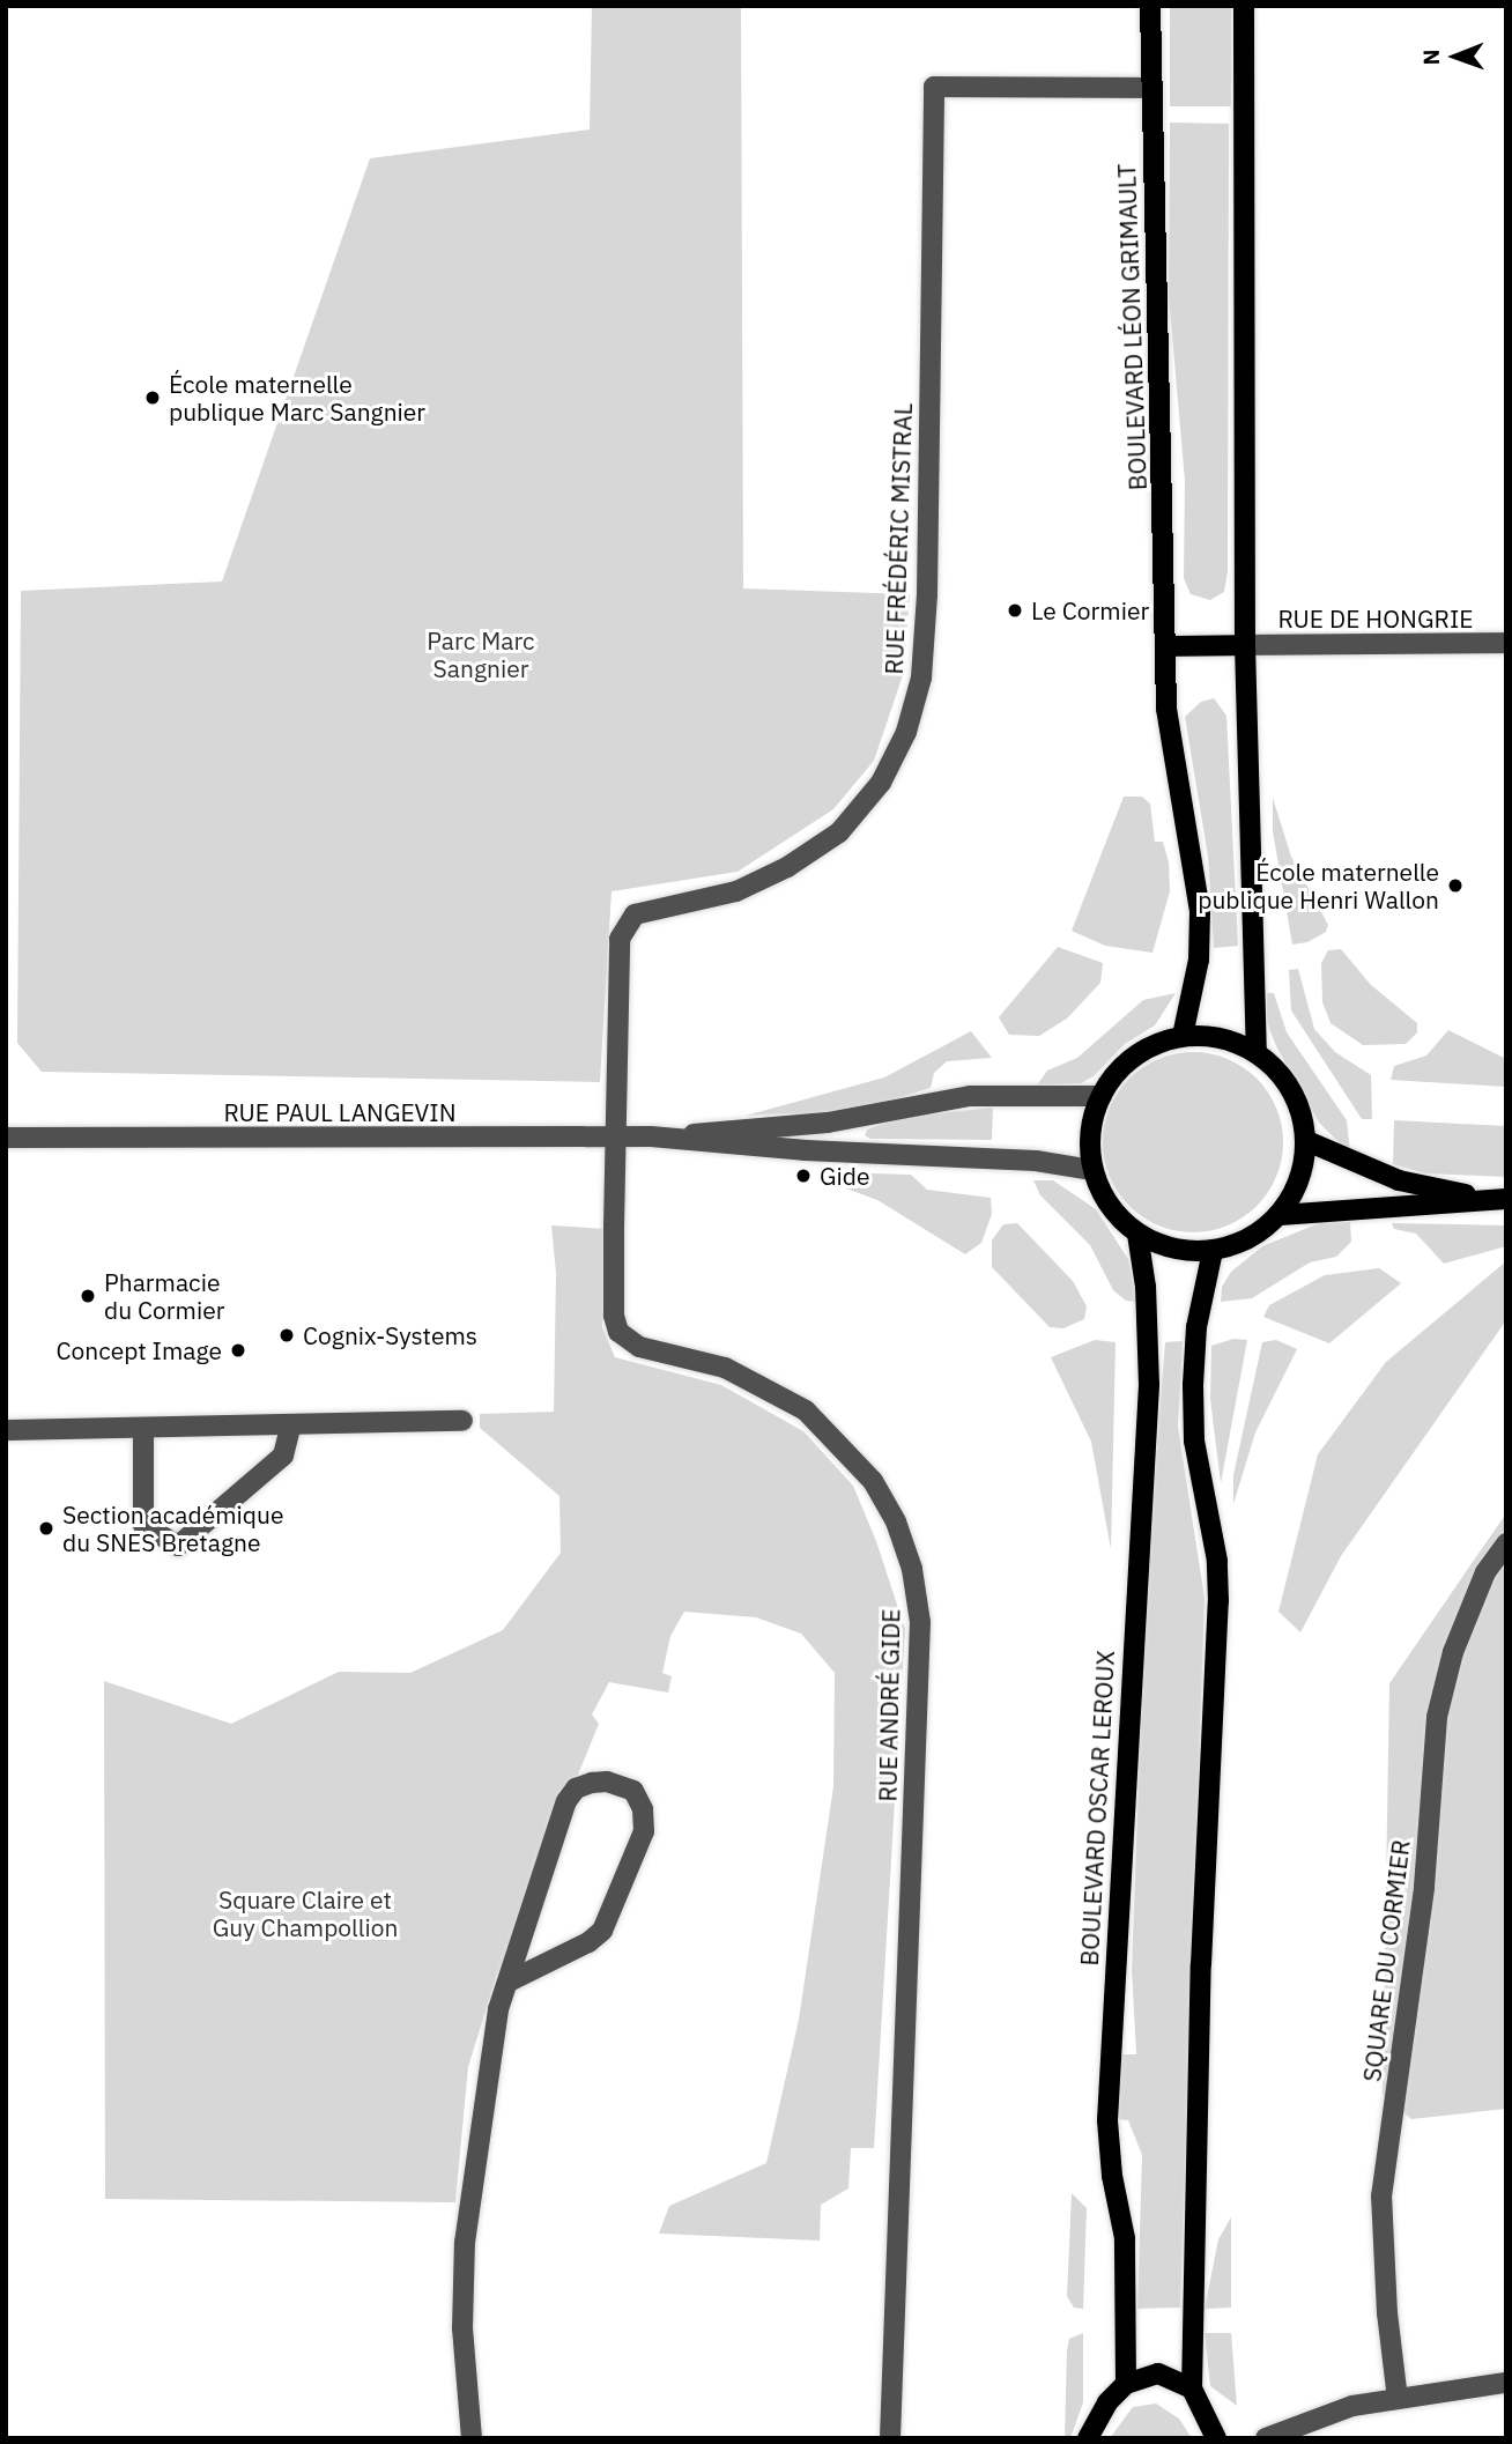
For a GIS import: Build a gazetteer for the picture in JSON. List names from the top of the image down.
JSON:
{
  "streets": {
    "main road": ["BOULEVARD LÉON GRIMAULT", "BOULEVARD OSCAR LEROUX"],
    "street": [
      "RUE FRÉDÉRIC MISTRAL",
      "RUE DE HONGRIE",
      "RUE PAUL LANGEVIN",
      "RUE ANDRÉ GIDE",
      "SQUARE DU CORMIER"
    ]
  },
  "crossings": [
    ["BOULEVARD LÉON GRIMAULT", "RUE FRÉDÉRIC MISTRAL"],
    ["BOULEVARD LÉON GRIMAULT", "RUE PAUL LANGEVIN"],
    ["BOULEVARD LÉON GRIMAULT", "BOULEVARD OSCAR LEROUX"],
    ["RUE FRÉDÉRIC MISTRAL", "RUE PAUL LANGEVIN"],
    ["RUE FRÉDÉRIC MISTRAL", "RUE ANDRÉ GIDE"],
    ["RUE PAUL LANGEVIN", "RUE ANDRÉ GIDE"],
    ["RUE PAUL LANGEVIN", "BOULEVARD OSCAR LEROUX"]
  ],
  "parks": ["Parc Marc Sangnier", "Square Claire et Guy Champollion"],
  "places": [
    "École maternelle publique Marc Sangnier",
    "Le Cormier",
    "École maternelle publique Henri Wallon",
    "Gide",
    "Pharmacie du Cormier",
    "Cognix-Systems",
    "Concept Image",
    "Section académique du SNES Bretagne"
  ],
  "north": "left"
}
